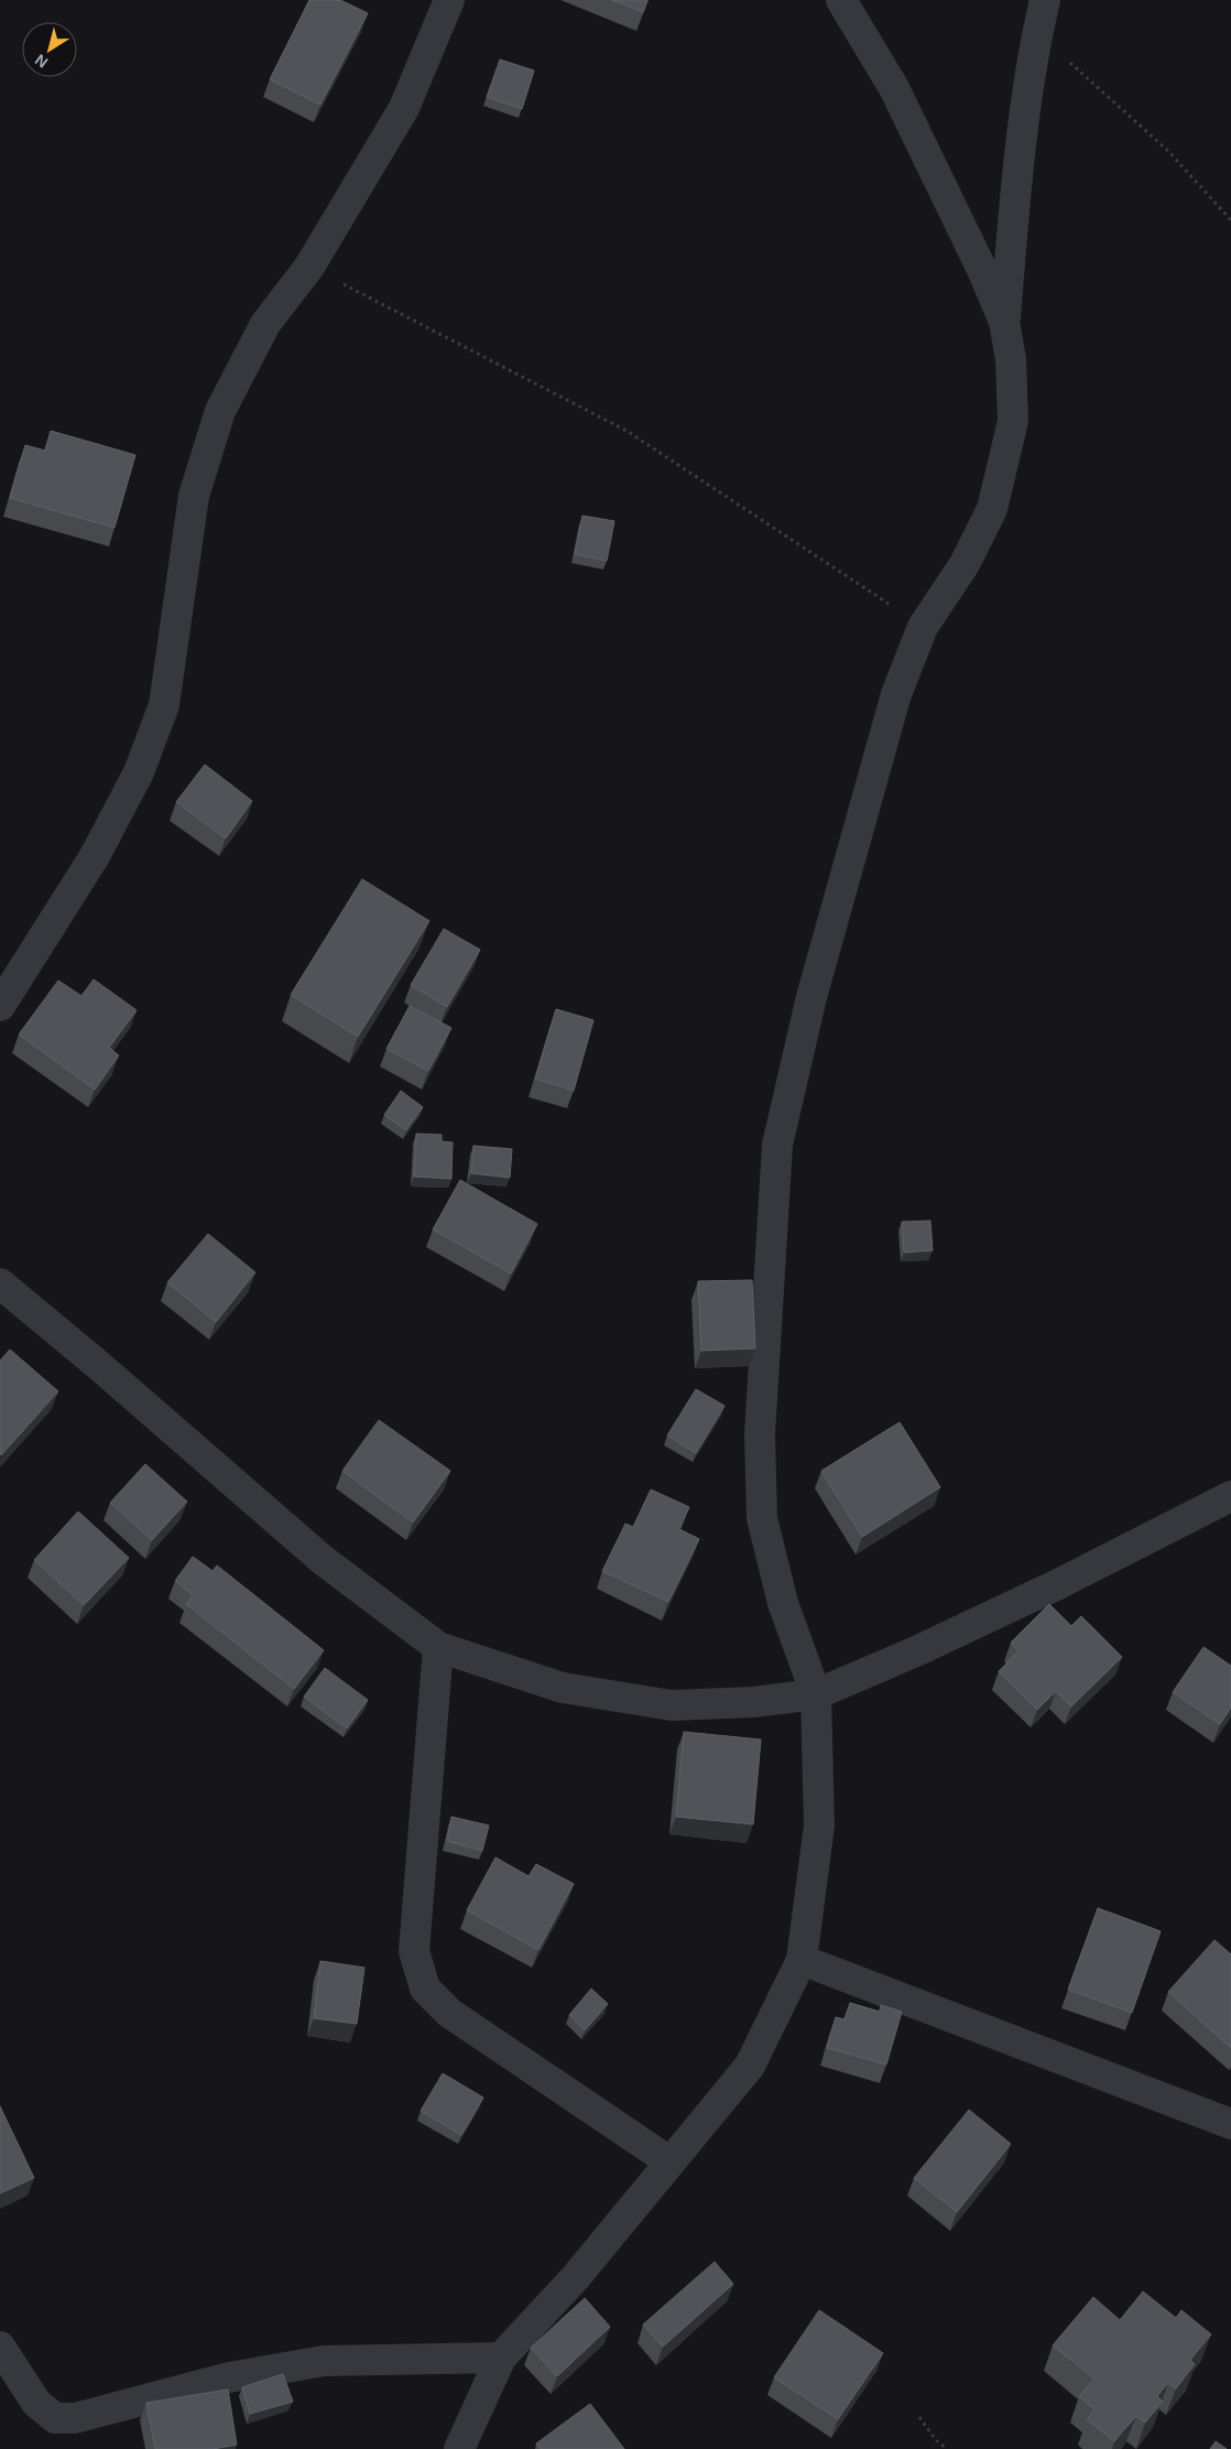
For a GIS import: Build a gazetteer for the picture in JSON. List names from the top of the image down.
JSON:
{
  "north": "bottom left"
}
